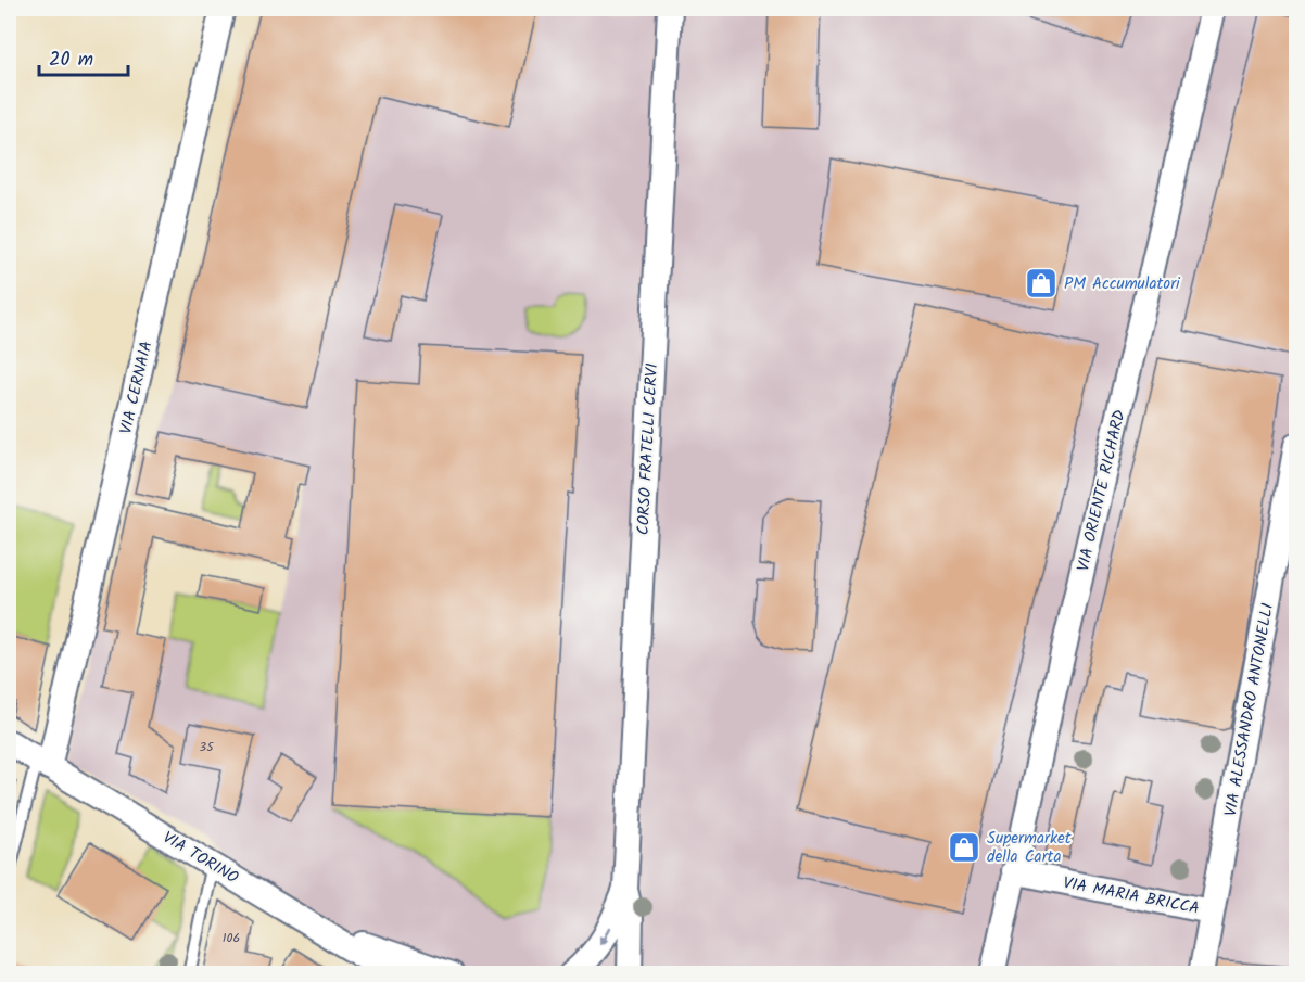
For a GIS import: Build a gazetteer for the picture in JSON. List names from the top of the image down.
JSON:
{
  "streets": {
    "street": [
      "VIA CERNAIA",
      "CORSO FRATELLI CERVI",
      "VIA ORIENTE RICHARD",
      "VIA ALESSANDRO ANTONELLI",
      "VIA TORINO",
      "VIA MARIA BRICCA"
    ]
  },
  "crossings": [
    ["VIA CERNAIA", "VIA TORINO"],
    ["VIA ORIENTE RICHARD", "VIA MARIA BRICCA"],
    ["VIA ALESSANDRO ANTONELLI", "VIA MARIA BRICCA"]
  ],
  "places": {
    "shop": ["PM Accumulatori", "Supermarket della Carta"]
  },
  "house_numbers": ["35", "106"],
  "scale_bar": "20 m"
}
